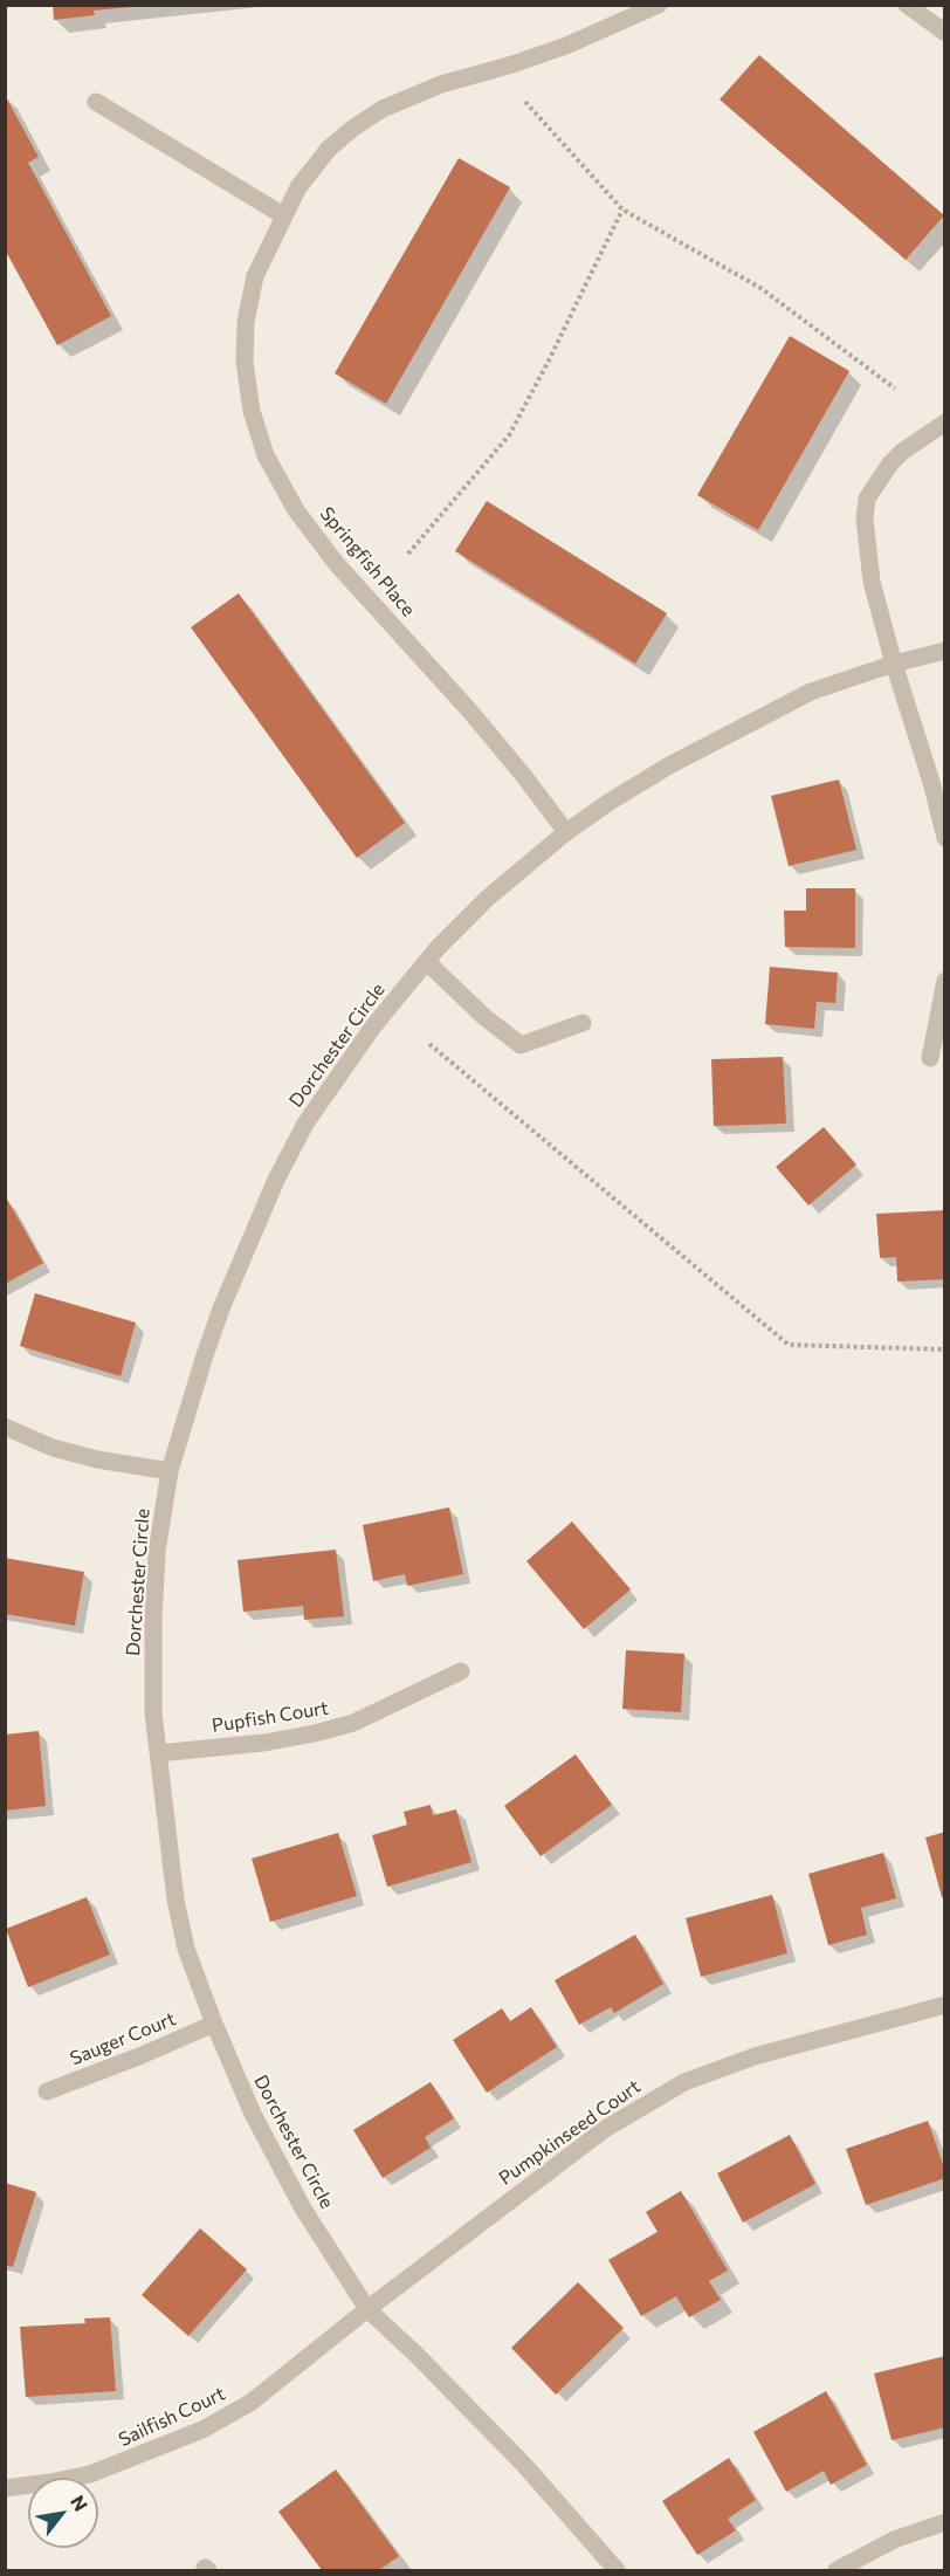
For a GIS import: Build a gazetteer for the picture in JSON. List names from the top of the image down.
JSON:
{
  "streets": {
    "street": [
      "Springfish Place",
      "Dorchester Circle",
      "Pupfish Court",
      "Sauger Court",
      "Pumpkinseed Court",
      "Sailfish Court"
    ]
  },
  "crossings": [
    ["Springfish Place", "Dorchester Circle"],
    ["Dorchester Circle", "Pupfish Court"],
    ["Dorchester Circle", "Sauger Court"],
    ["Dorchester Circle", "Pumpkinseed Court"],
    ["Dorchester Circle", "Sailfish Court"],
    ["Pumpkinseed Court", "Sailfish Court"]
  ],
  "north": "top right"
}
